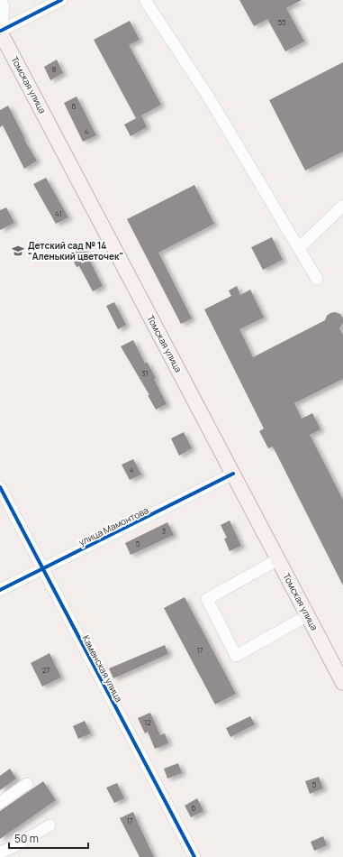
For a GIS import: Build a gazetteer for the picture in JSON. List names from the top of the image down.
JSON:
{
  "streets": {
    "main road": ["Томская улица"],
    "street": ["улица Мамонтова", "Каменская улица"]
  },
  "crossings": [
    ["Томская улица", "улица Мамонтова"],
    ["улица Мамонтова", "Каменская улица"]
  ],
  "places": {
    "school or university": ["Детский сад № 14 \"Аленький цветочек\""]
  },
  "house_numbers": [
    "55",
    "8",
    "6",
    "4",
    "41",
    "31",
    "4",
    "3",
    "5",
    "17",
    "27",
    "12",
    "5",
    "6",
    "17"
  ],
  "scale_bar": "50 m"
}
